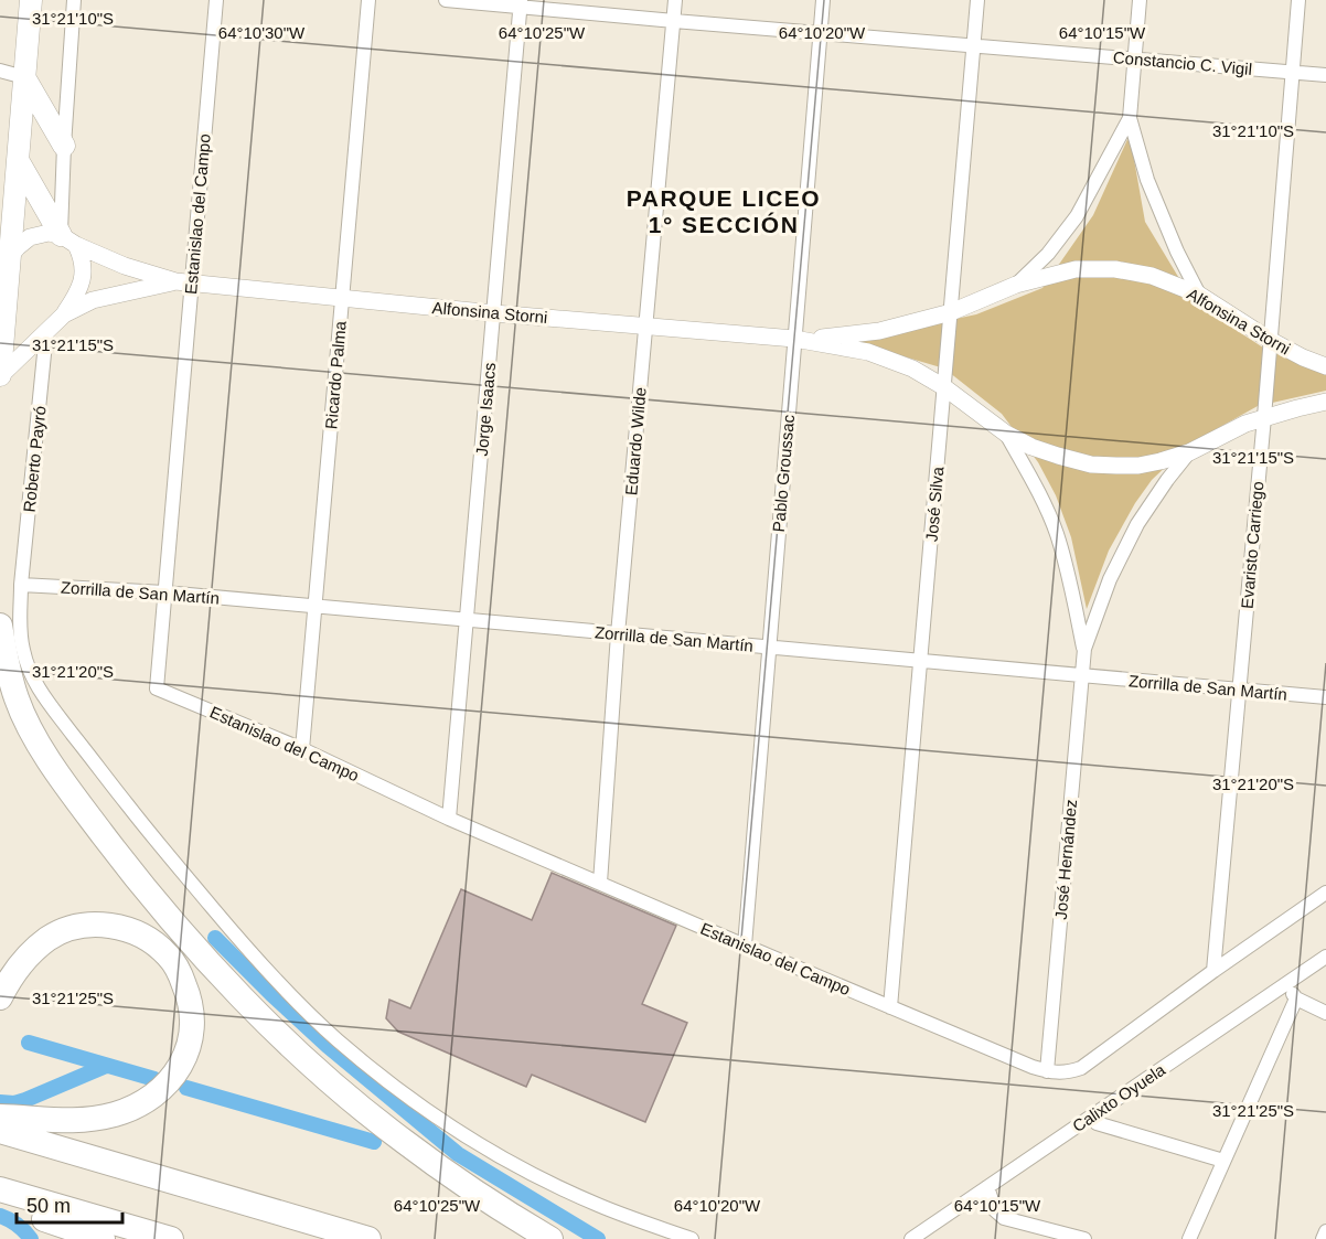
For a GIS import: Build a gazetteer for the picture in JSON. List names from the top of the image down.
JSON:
{
  "streets": {
    "street": [
      "Constancio C. Vigil",
      "Estanislao del Campo",
      "Alfonsina Storni",
      "Ricardo Palma",
      "Jorge Isaacs",
      "Eduardo Wilde",
      "Roberto Payró",
      "Pablo Groussac",
      "José Silva",
      "Evaristo Carriego",
      "Zorrilla de San Martín",
      "José Hernández",
      "Calixto Oyuela"
    ]
  },
  "crossings": [
    ["Constancio C. Vigil", "Jorge Isaacs"],
    ["Constancio C. Vigil", "Eduardo Wilde"],
    ["Constancio C. Vigil", "Pablo Groussac"],
    ["Constancio C. Vigil", "José Silva"],
    ["Constancio C. Vigil", "Evaristo Carriego"],
    ["Estanislao del Campo", "Alfonsina Storni"],
    ["Estanislao del Campo", "Ricardo Palma"],
    ["Estanislao del Campo", "Jorge Isaacs"],
    ["Estanislao del Campo", "Eduardo Wilde"],
    ["Estanislao del Campo", "Pablo Groussac"],
    ["Estanislao del Campo", "José Silva"],
    ["Estanislao del Campo", "Zorrilla de San Martín"],
    ["Estanislao del Campo", "José Hernández"],
    ["Alfonsina Storni", "Ricardo Palma"],
    ["Alfonsina Storni", "Jorge Isaacs"],
    ["Alfonsina Storni", "Eduardo Wilde"],
    ["Alfonsina Storni", "Roberto Payró"],
    ["Alfonsina Storni", "Pablo Groussac"],
    ["Alfonsina Storni", "José Silva"],
    ["Alfonsina Storni", "Evaristo Carriego"],
    ["Alfonsina Storni", "José Hernández"],
    ["Ricardo Palma", "Zorrilla de San Martín"],
    ["Jorge Isaacs", "Zorrilla de San Martín"],
    ["Eduardo Wilde", "Zorrilla de San Martín"],
    ["Roberto Payró", "Zorrilla de San Martín"],
    ["Pablo Groussac", "Zorrilla de San Martín"],
    ["José Silva", "Zorrilla de San Martín"],
    ["Evaristo Carriego", "Zorrilla de San Martín"],
    ["Zorrilla de San Martín", "José Hernández"]
  ],
  "districts": ["PARQUE LICEO 1° SECCIÓN"],
  "scale_bar": "50 m",
  "coordinates": [
    "31°21'10\"S",
    "64°10'30\"W",
    "64°10'25\"W",
    "64°10'20\"W",
    "64°10'15\"W",
    "31°21'15\"S",
    "31°21'20\"S",
    "31°21'25\"S"
  ]
}
